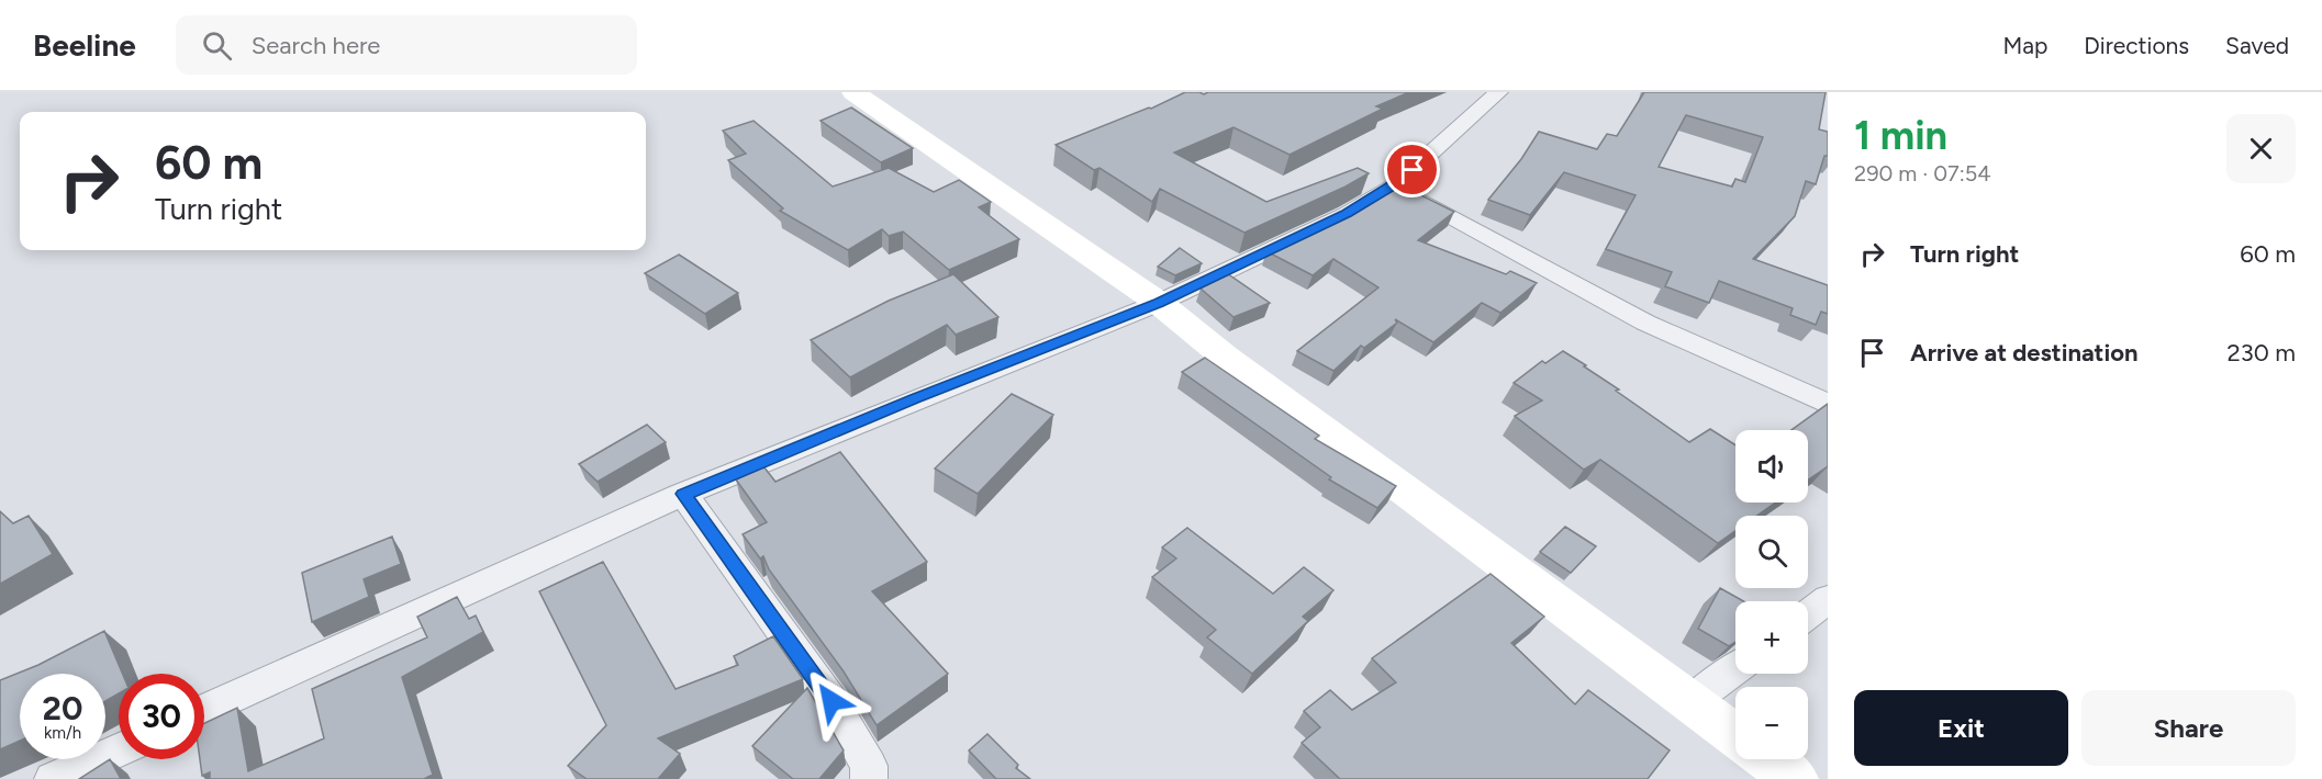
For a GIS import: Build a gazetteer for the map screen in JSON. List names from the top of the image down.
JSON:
{
  "page": {
    "header": "Beeline",
    "search": "Search here",
    "nav": ["Map", "Directions", "Saved"],
    "heading": ["1 min", "290 m · 07:54"],
    "turn": ["60 m", "Turn right"],
    "list": [
      {
        "name": "Turn right",
        "value": "60 m"
      },
      {
        "name": "Arrive at destination",
        "value": "230 m"
      }
    ],
    "map_buttons": ["+", "−"],
    "speed": "20 km/h",
    "limit": "30",
    "buttons": ["Exit", "Share"]
  }
}
